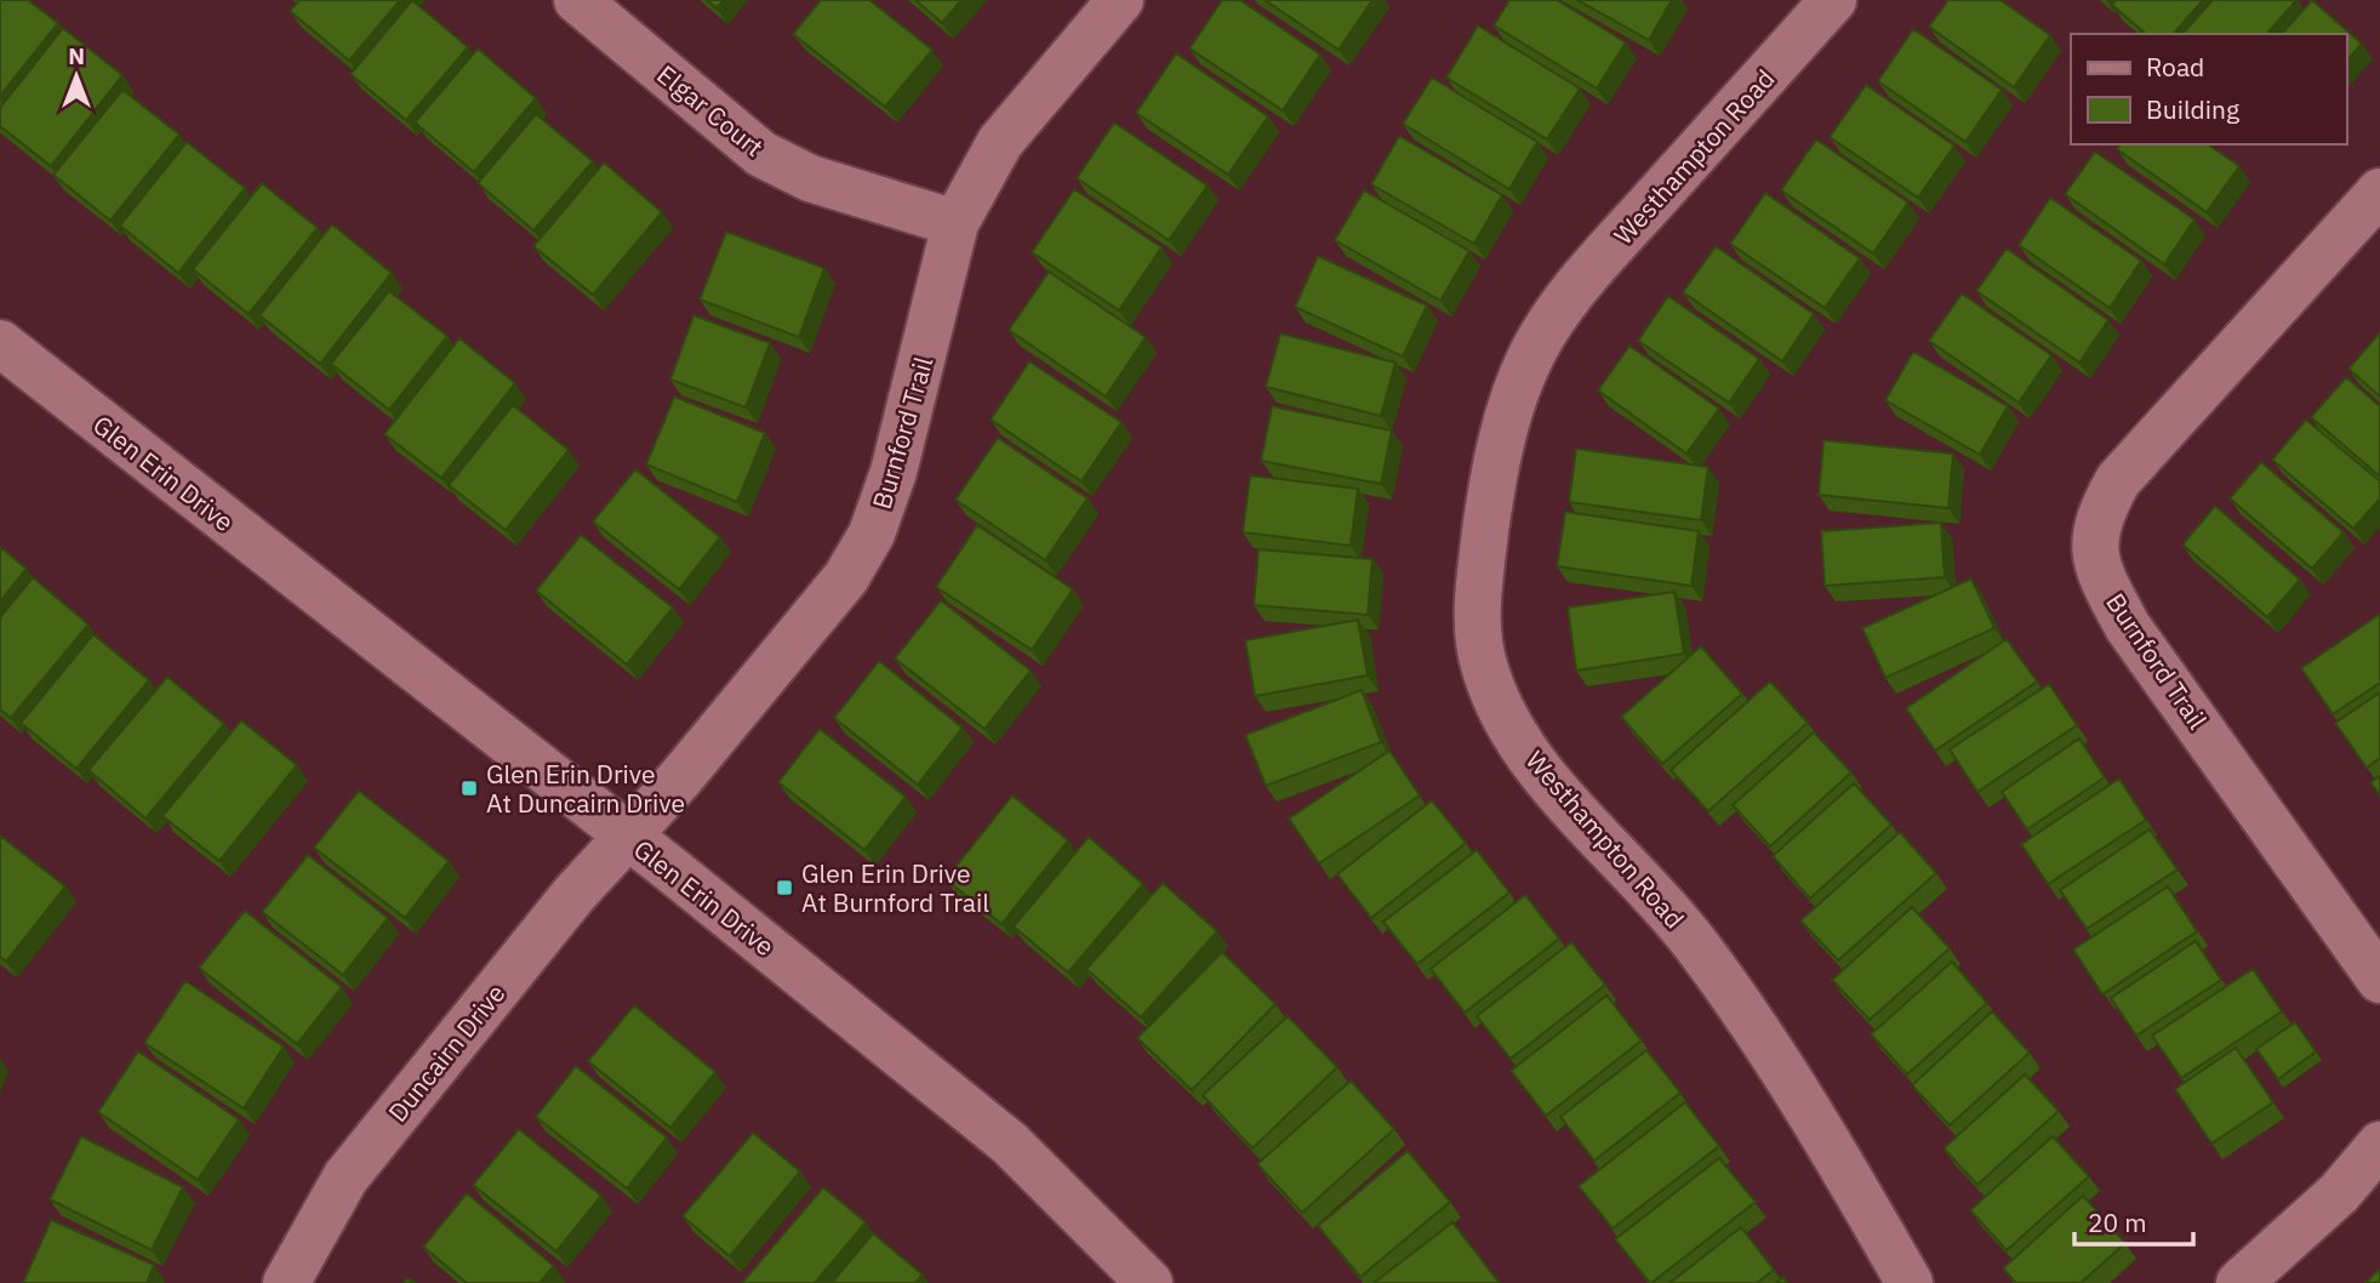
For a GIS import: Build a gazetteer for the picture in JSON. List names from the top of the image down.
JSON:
{
  "streets": {
    "street": [
      "Elgar Court",
      "Westhampton Road",
      "Burnford Trail",
      "Glen Erin Drive",
      "Duncairn Drive"
    ]
  },
  "crossings": [
    ["Elgar Court", "Burnford Trail"],
    ["Burnford Trail", "Glen Erin Drive"],
    ["Burnford Trail", "Duncairn Drive"],
    ["Glen Erin Drive", "Duncairn Drive"]
  ],
  "places": {
    "transit": ["Glen Erin Drive At Duncairn Drive", "Glen Erin Drive At Burnford Trail"]
  },
  "legend": ["Road", "Building"],
  "scale_bar": "20 m",
  "north": "top"
}
